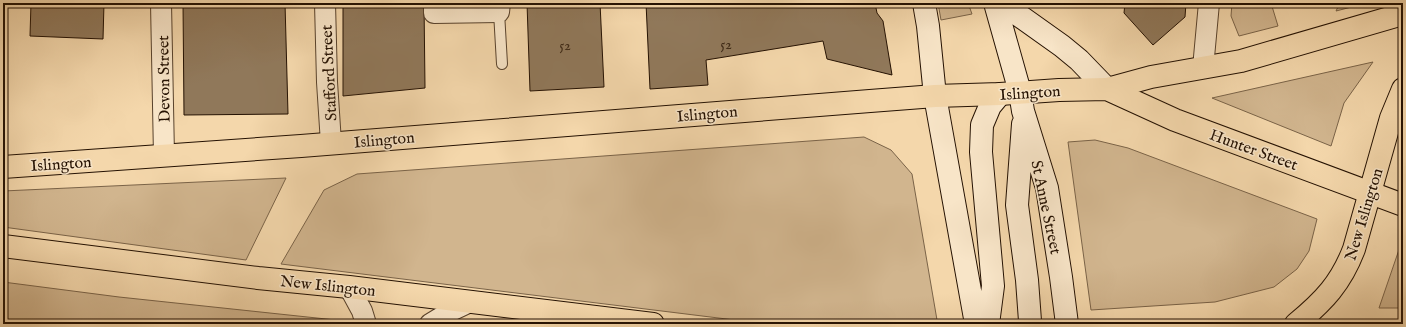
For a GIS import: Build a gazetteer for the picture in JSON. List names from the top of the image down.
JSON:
{
  "streets": {
    "main road": [
      "Islington",
      "Hunter Street",
      "St Anne Street",
      "New Islington"
    ],
    "street": ["Stafford Street", "Devon Street"]
  },
  "crossings": [
    ["Stafford Street", "Islington"],
    ["Devon Street", "Islington"],
    ["Islington", "Hunter Street"],
    ["Islington", "St Anne Street"],
    ["Hunter Street", "New Islington"]
  ],
  "house_numbers": ["52", "52"]
}
